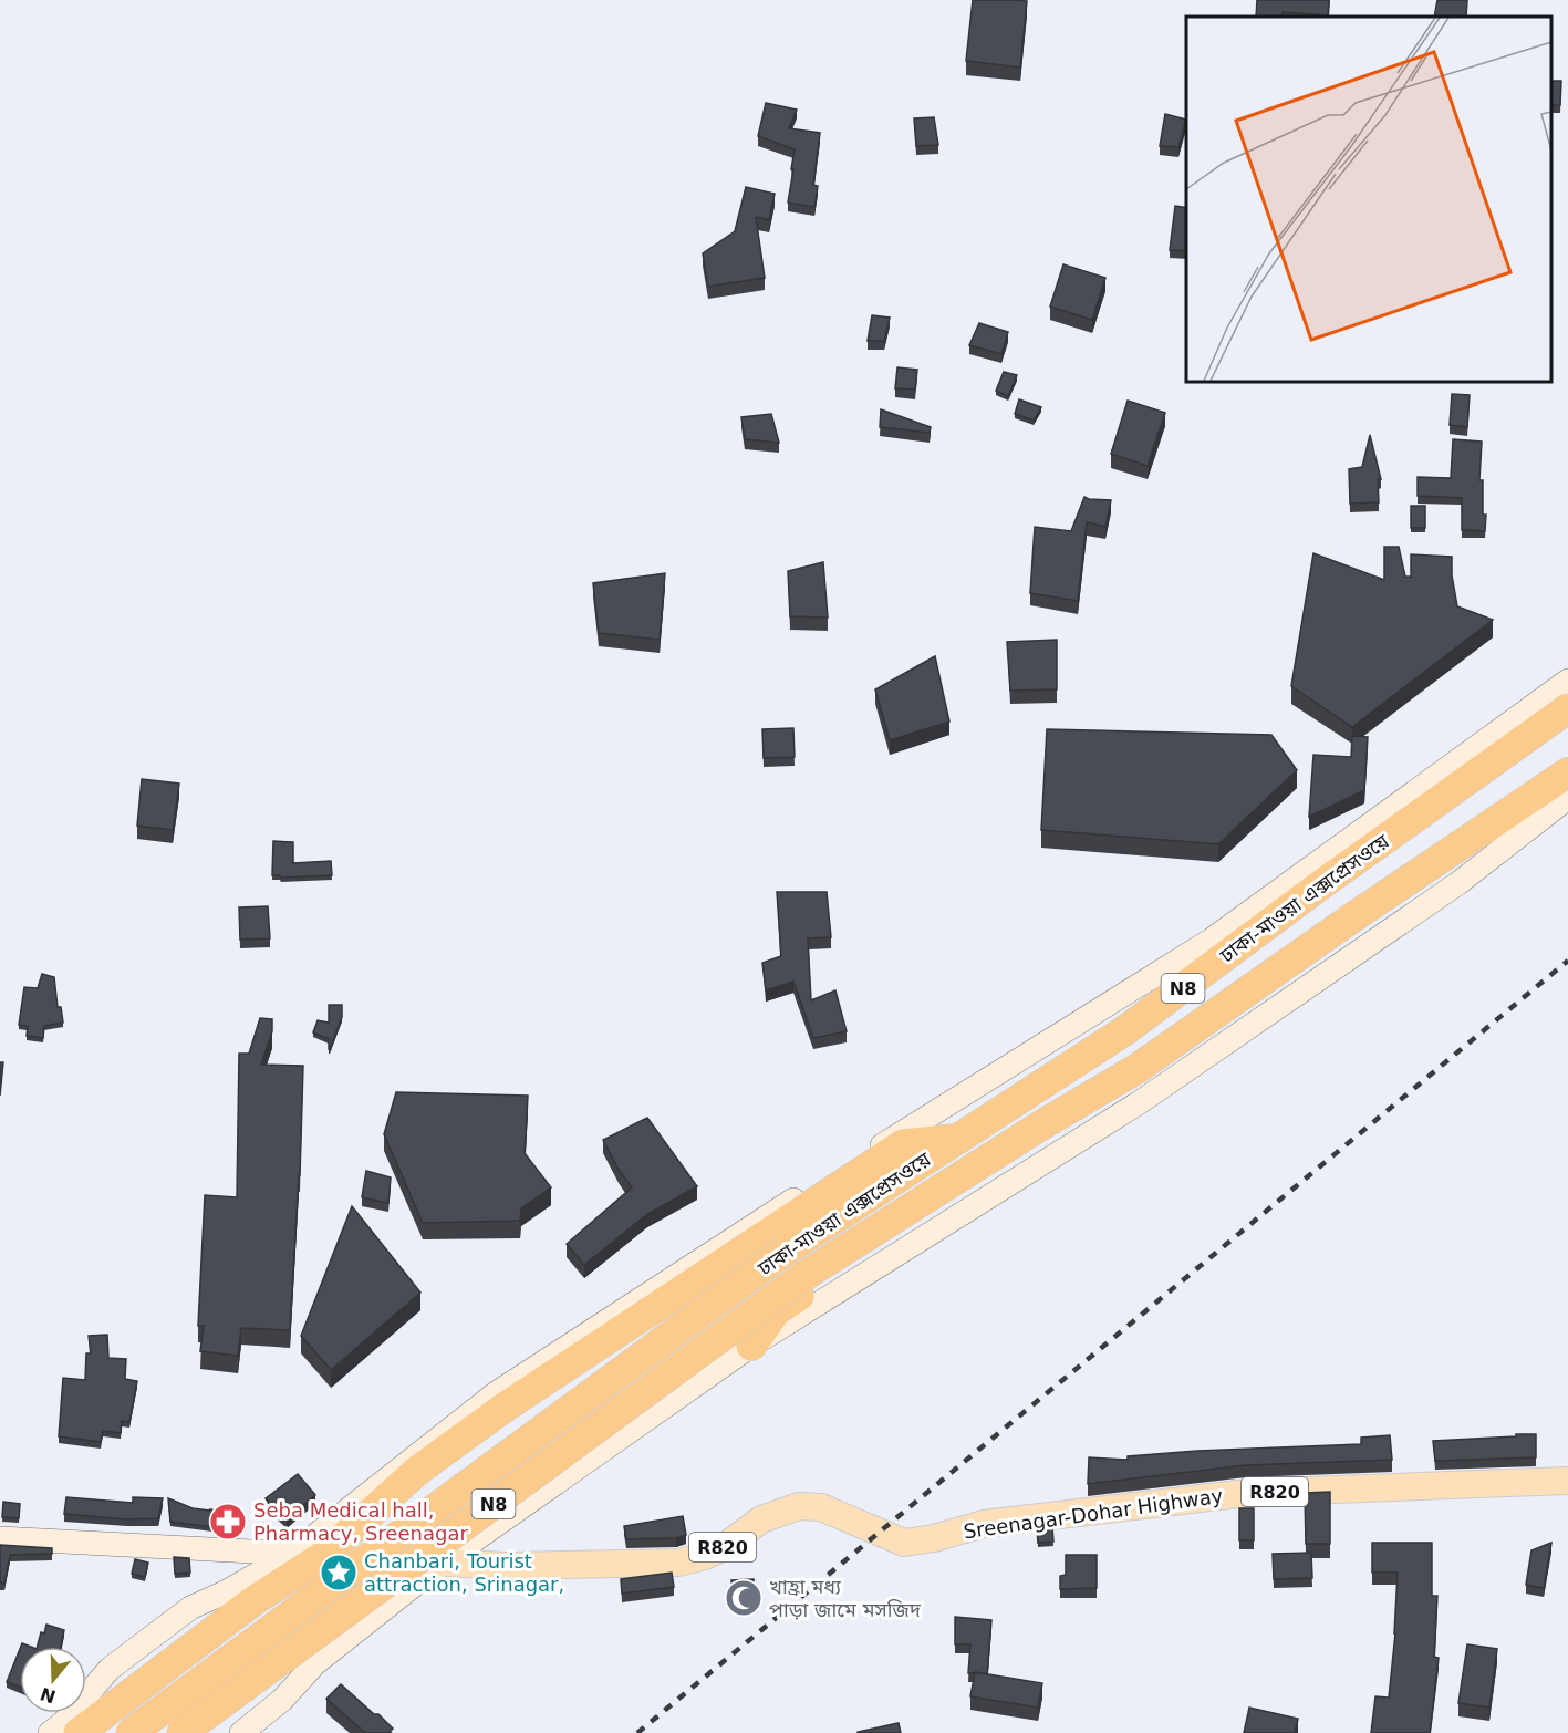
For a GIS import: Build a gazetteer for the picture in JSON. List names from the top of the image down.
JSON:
{
  "streets": {
    "highway": ["ঢাকা-মাওয়া এক্সপ্রেসওয়ে", "N8"],
    "main road": ["R820", "Sreenagar-Dohar Highway"]
  },
  "places": {
    "pharmacy": ["Seba Medical hall, Pharmacy, Sreenagar"],
    "place": ["Chanbari, Tourist attraction, Srinagar,"],
    "mosque": ["খাহ্রা মধ্য পাড়া জামে মসজিদ"]
  },
  "north": "bottom"
}
